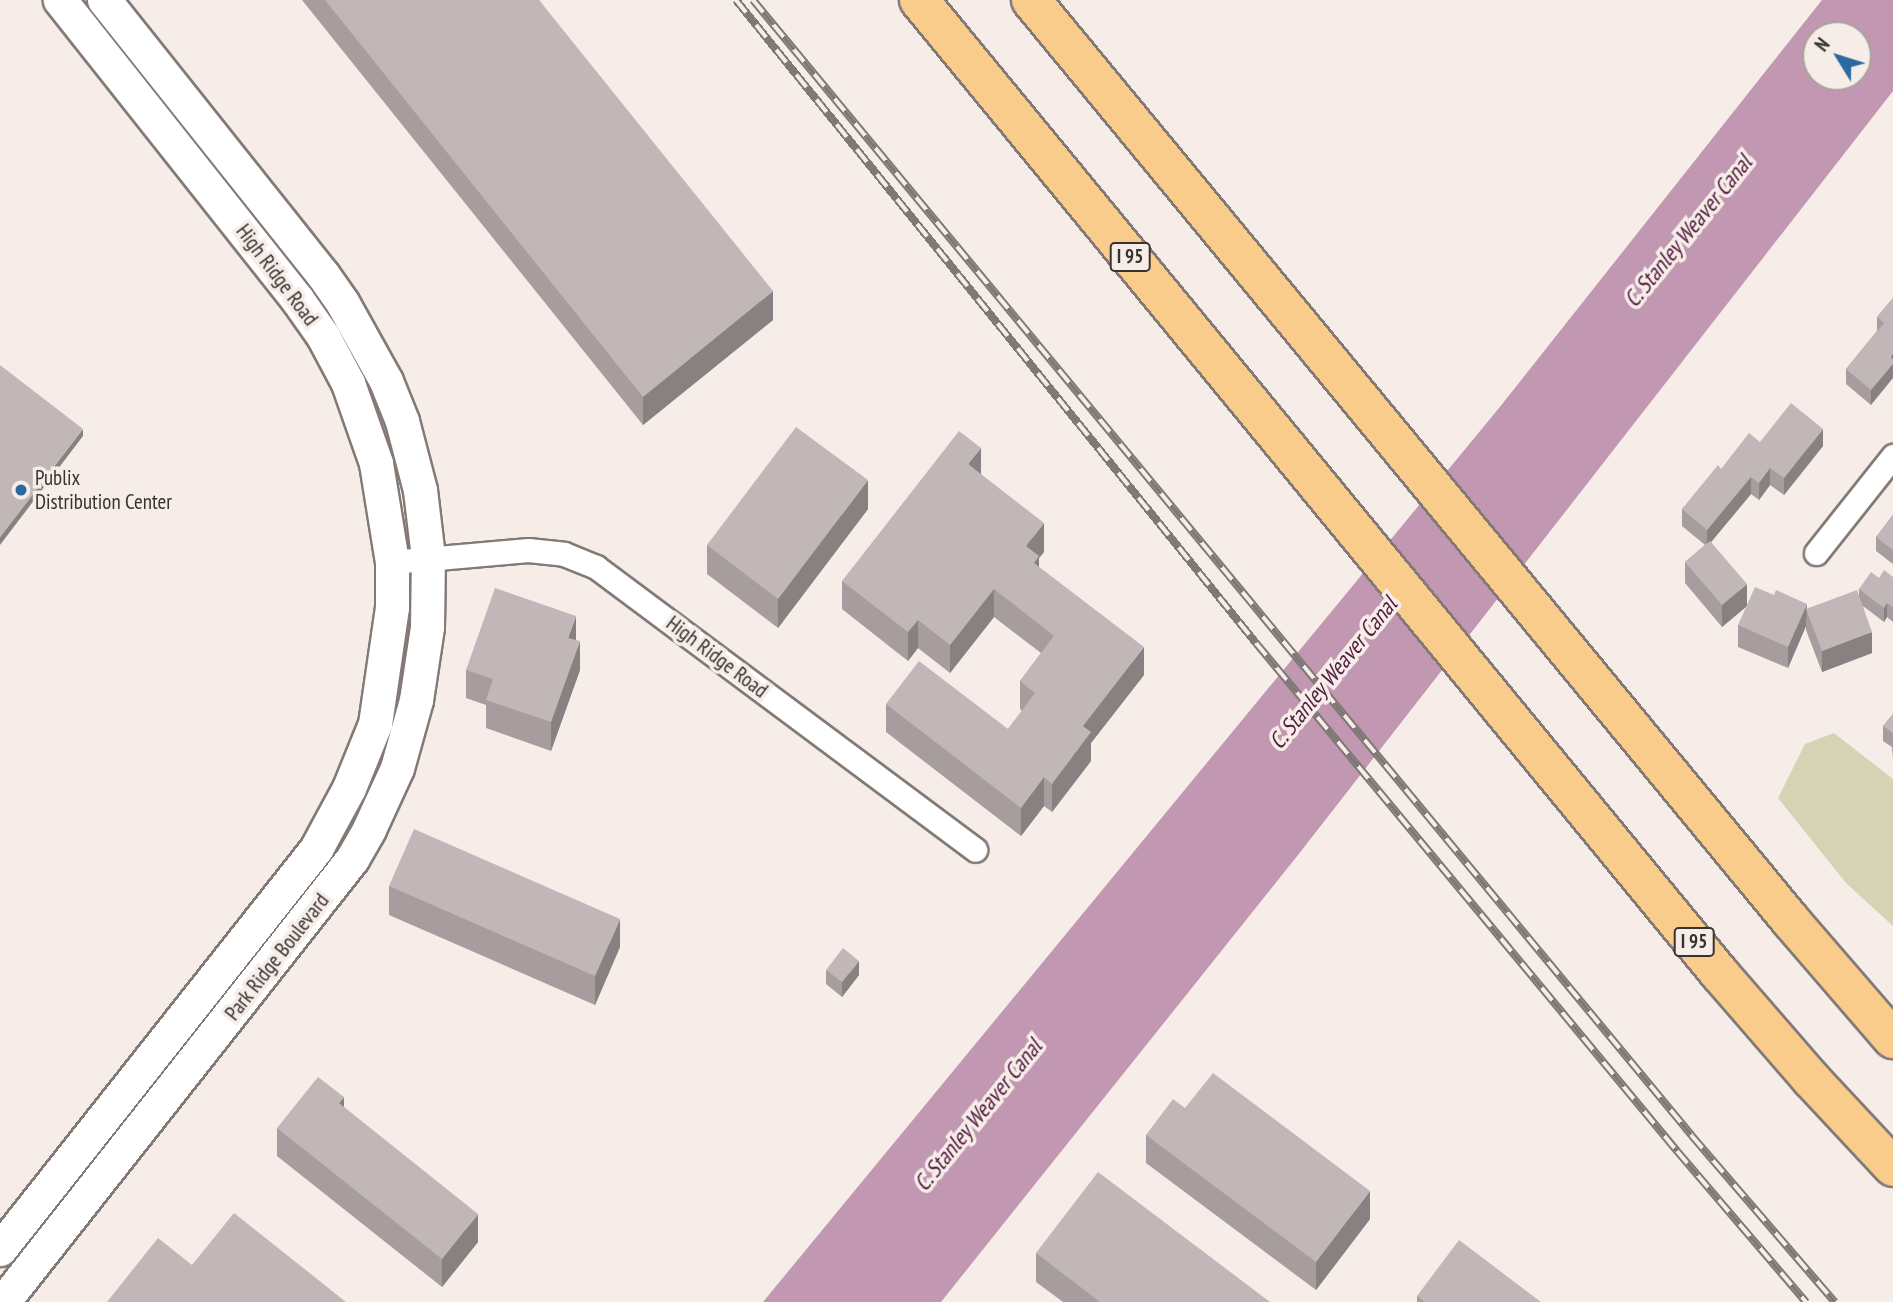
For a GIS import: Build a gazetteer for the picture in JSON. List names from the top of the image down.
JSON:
{
  "streets": {
    "highway": ["I 95"],
    "street": ["High Ridge Road", "Park Ridge Boulevard"]
  },
  "crossings": [
    ["High Ridge Road", "Park Ridge Boulevard"]
  ],
  "water": ["C. Stanley Weaver Canal"],
  "places": ["Publix Distribution Center"],
  "north": "top left"
}
